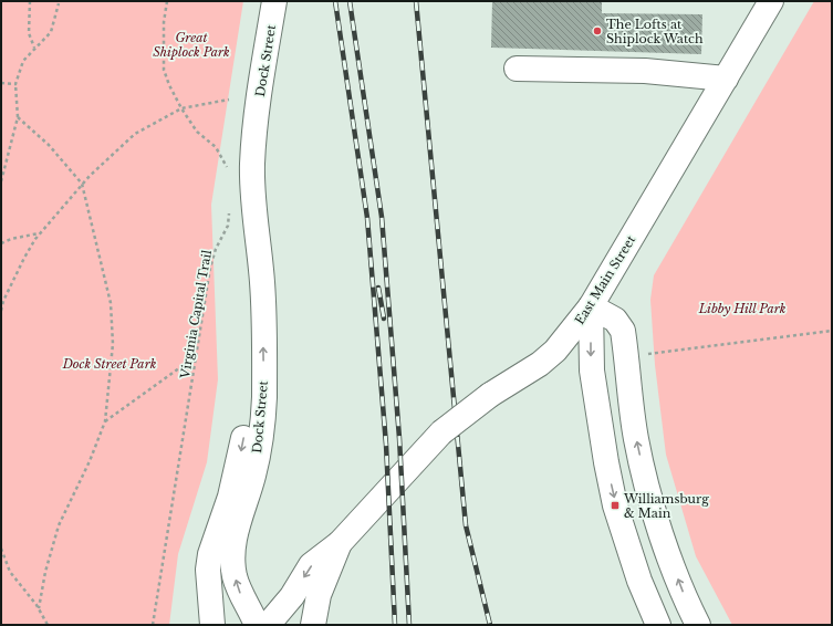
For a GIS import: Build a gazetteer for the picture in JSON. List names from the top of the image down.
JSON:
{
  "streets": {
    "main road": ["Dock Street", "East Main Street"],
    "path": ["Virginia Capital Trail"]
  },
  "parks": ["Great Shiplock Park", "Libby Hill Park", "Dock Street Park"],
  "places": {
    "other": ["The Lofts at Shiplock Watch"],
    "transit": ["Williamsburg & Main"]
  }
}
